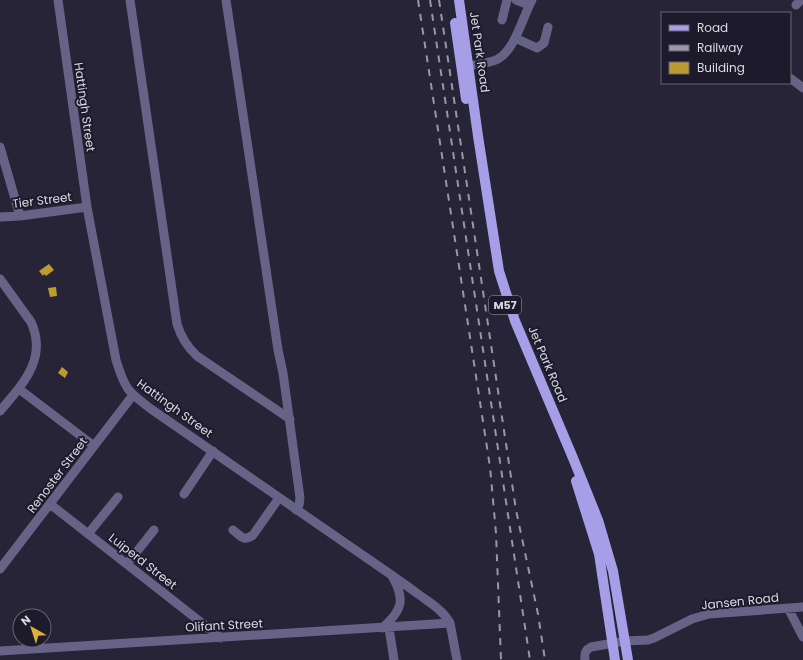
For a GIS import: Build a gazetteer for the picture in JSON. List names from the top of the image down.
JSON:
{
  "streets": {
    "main road": ["Jet Park Road", "M57"],
    "street": [
      "Hattingh Street",
      "Tier Street",
      "Renoster Street",
      "Luiperd Street",
      "Jansen Road",
      "Olifant Street"
    ]
  },
  "crossings": [
    ["Jet Park Road", "Jansen Road"],
    ["Hattingh Street", "Tier Street"],
    ["Hattingh Street", "Renoster Street"],
    ["Hattingh Street", "Olifant Street"],
    ["Renoster Street", "Luiperd Street"],
    ["Luiperd Street", "Olifant Street"]
  ],
  "legend": ["Road", "Railway", "Building"],
  "north": "top left"
}
